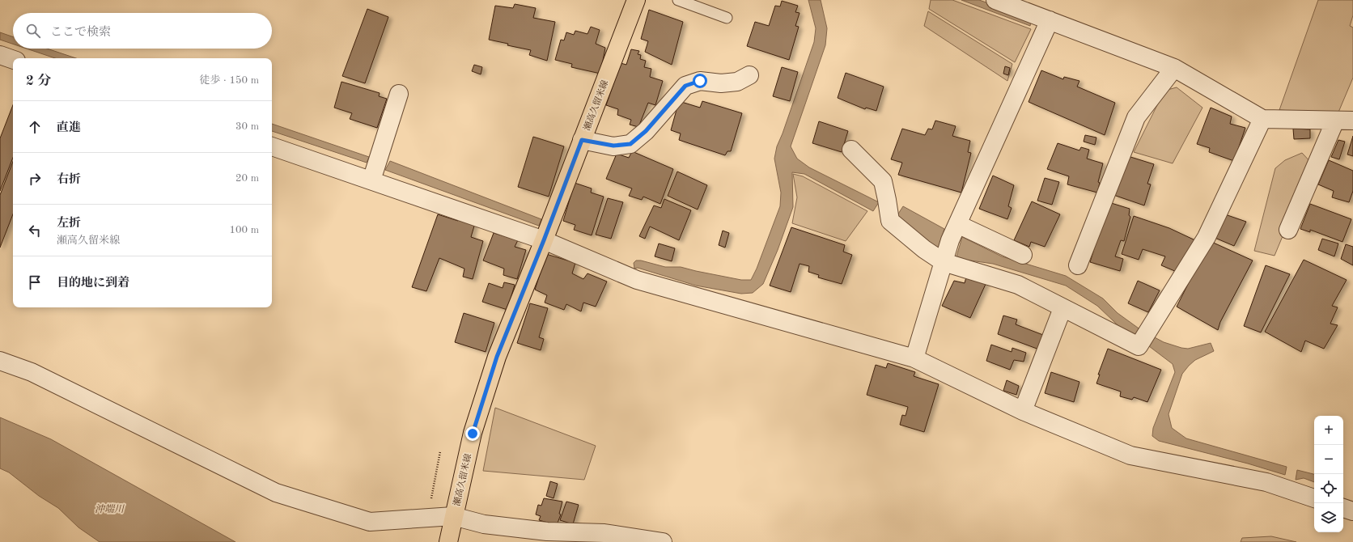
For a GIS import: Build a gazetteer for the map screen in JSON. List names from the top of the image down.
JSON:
{
  "streets": {
    "main road": ["瀬高久留米線"]
  },
  "water": ["沖端川"],
  "page": {
    "search": "ここで検索",
    "heading": ["2 分", "徒歩 · 150 m"],
    "list": [
      ["直進", "30 m"],
      ["右折", "20 m"],
      ["左折", "瀬高久留米線", "100 m"],
      "目的地に到着"
    ],
    "map_buttons": ["+", "−"]
  }
}
